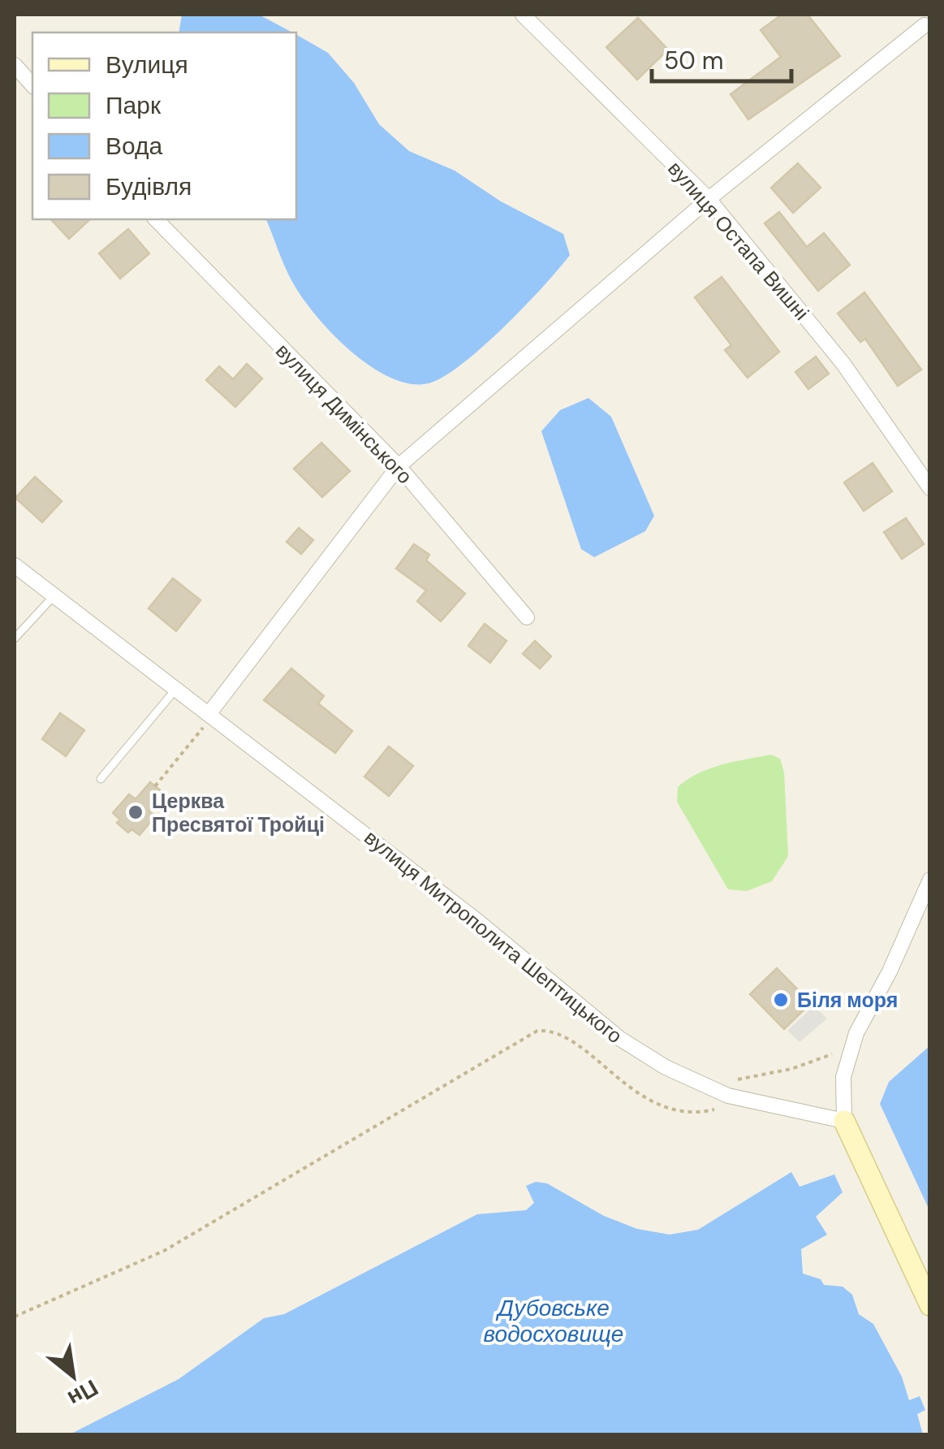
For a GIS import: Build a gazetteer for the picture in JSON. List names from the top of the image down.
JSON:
{
  "streets": {
    "street": ["вулиця Остапа Вишні", "вулиця Димінського", "вулиця Митрополита Шептицького"]
  },
  "water": ["Дубовське водосховище"],
  "places": ["Церква Пресвятої Тройці", "Біля моря"],
  "legend": [
    "Вулиця",
    "Парк",
    "Вода",
    "Будівля"
  ],
  "scale_bar": "50 m",
  "north": "bottom right"
}
